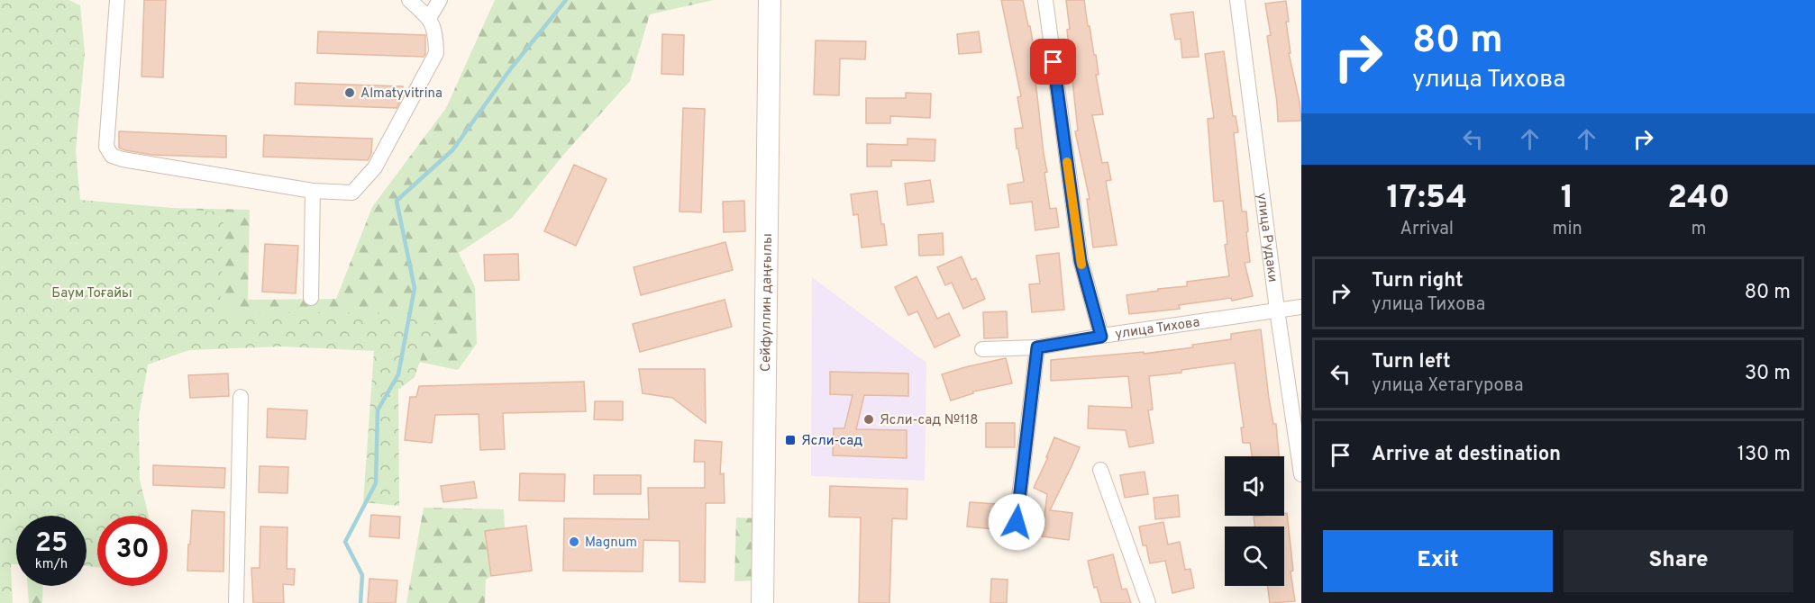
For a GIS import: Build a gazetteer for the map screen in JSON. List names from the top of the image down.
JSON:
{
  "streets": {
    "main road": ["Сейфуллин даңғылы"],
    "street": ["улица Рудаки", "улица Тихова"]
  },
  "crossings": [
    ["улица Рудаки", "улица Тихова"]
  ],
  "parks": ["Баум Тоғайы"],
  "places": {
    "other": ["Almatyvitrina", "Ясли-сад №118", "Magnum"],
    "transit": ["Ясли-сад"]
  },
  "page": {
    "turn": ["80 m", "улица Тихова"],
    "eta": [
      "17:54",
      "Arrival",
      "1",
      "min",
      "240",
      "m"
    ],
    "list": [
      {
        "name": "Turn right",
        "note": "улица Тихова",
        "value": "80 m"
      },
      {
        "name": "Turn left",
        "note": "улица Хетагурова",
        "value": "30 m"
      },
      {
        "name": "Arrive at destination",
        "value": "130 m"
      }
    ],
    "speed": "25 km/h",
    "limit": "30",
    "buttons": ["Exit", "Share"]
  }
}
